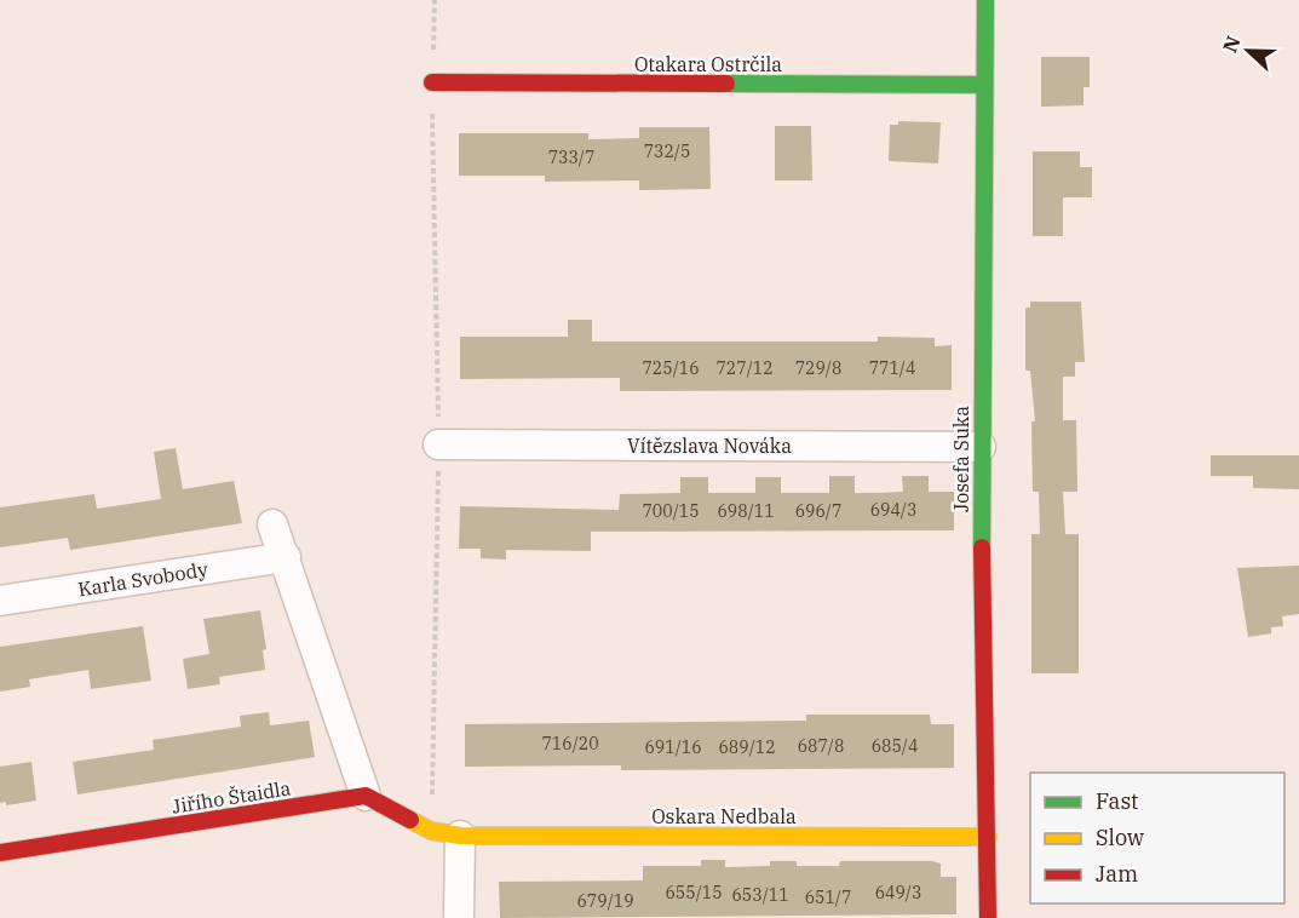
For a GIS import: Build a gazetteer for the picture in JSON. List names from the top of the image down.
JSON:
{
  "streets": {
    "street": [
      "Otakara Ostrčila",
      "Vítězslava Nováka",
      "Josefa Suka",
      "Karla Svobody",
      "Jiřího Štaidla",
      "Oskara Nedbala"
    ]
  },
  "crossings": [
    ["Otakara Ostrčila", "Josefa Suka"],
    ["Vítězslava Nováka", "Josefa Suka"],
    ["Josefa Suka", "Oskara Nedbala"]
  ],
  "house_numbers": [
    "732/5",
    "733/7",
    "725/16",
    "727/12",
    "729/8",
    "771/4",
    "694/3",
    "700/15",
    "698/11",
    "696/7",
    "716/20",
    "687/8",
    "685/4",
    "691/16",
    "689/12",
    "655/15",
    "649/3",
    "653/11",
    "651/7",
    "679/19"
  ],
  "legend": ["Fast", "Slow", "Jam"],
  "north": "left"
}
